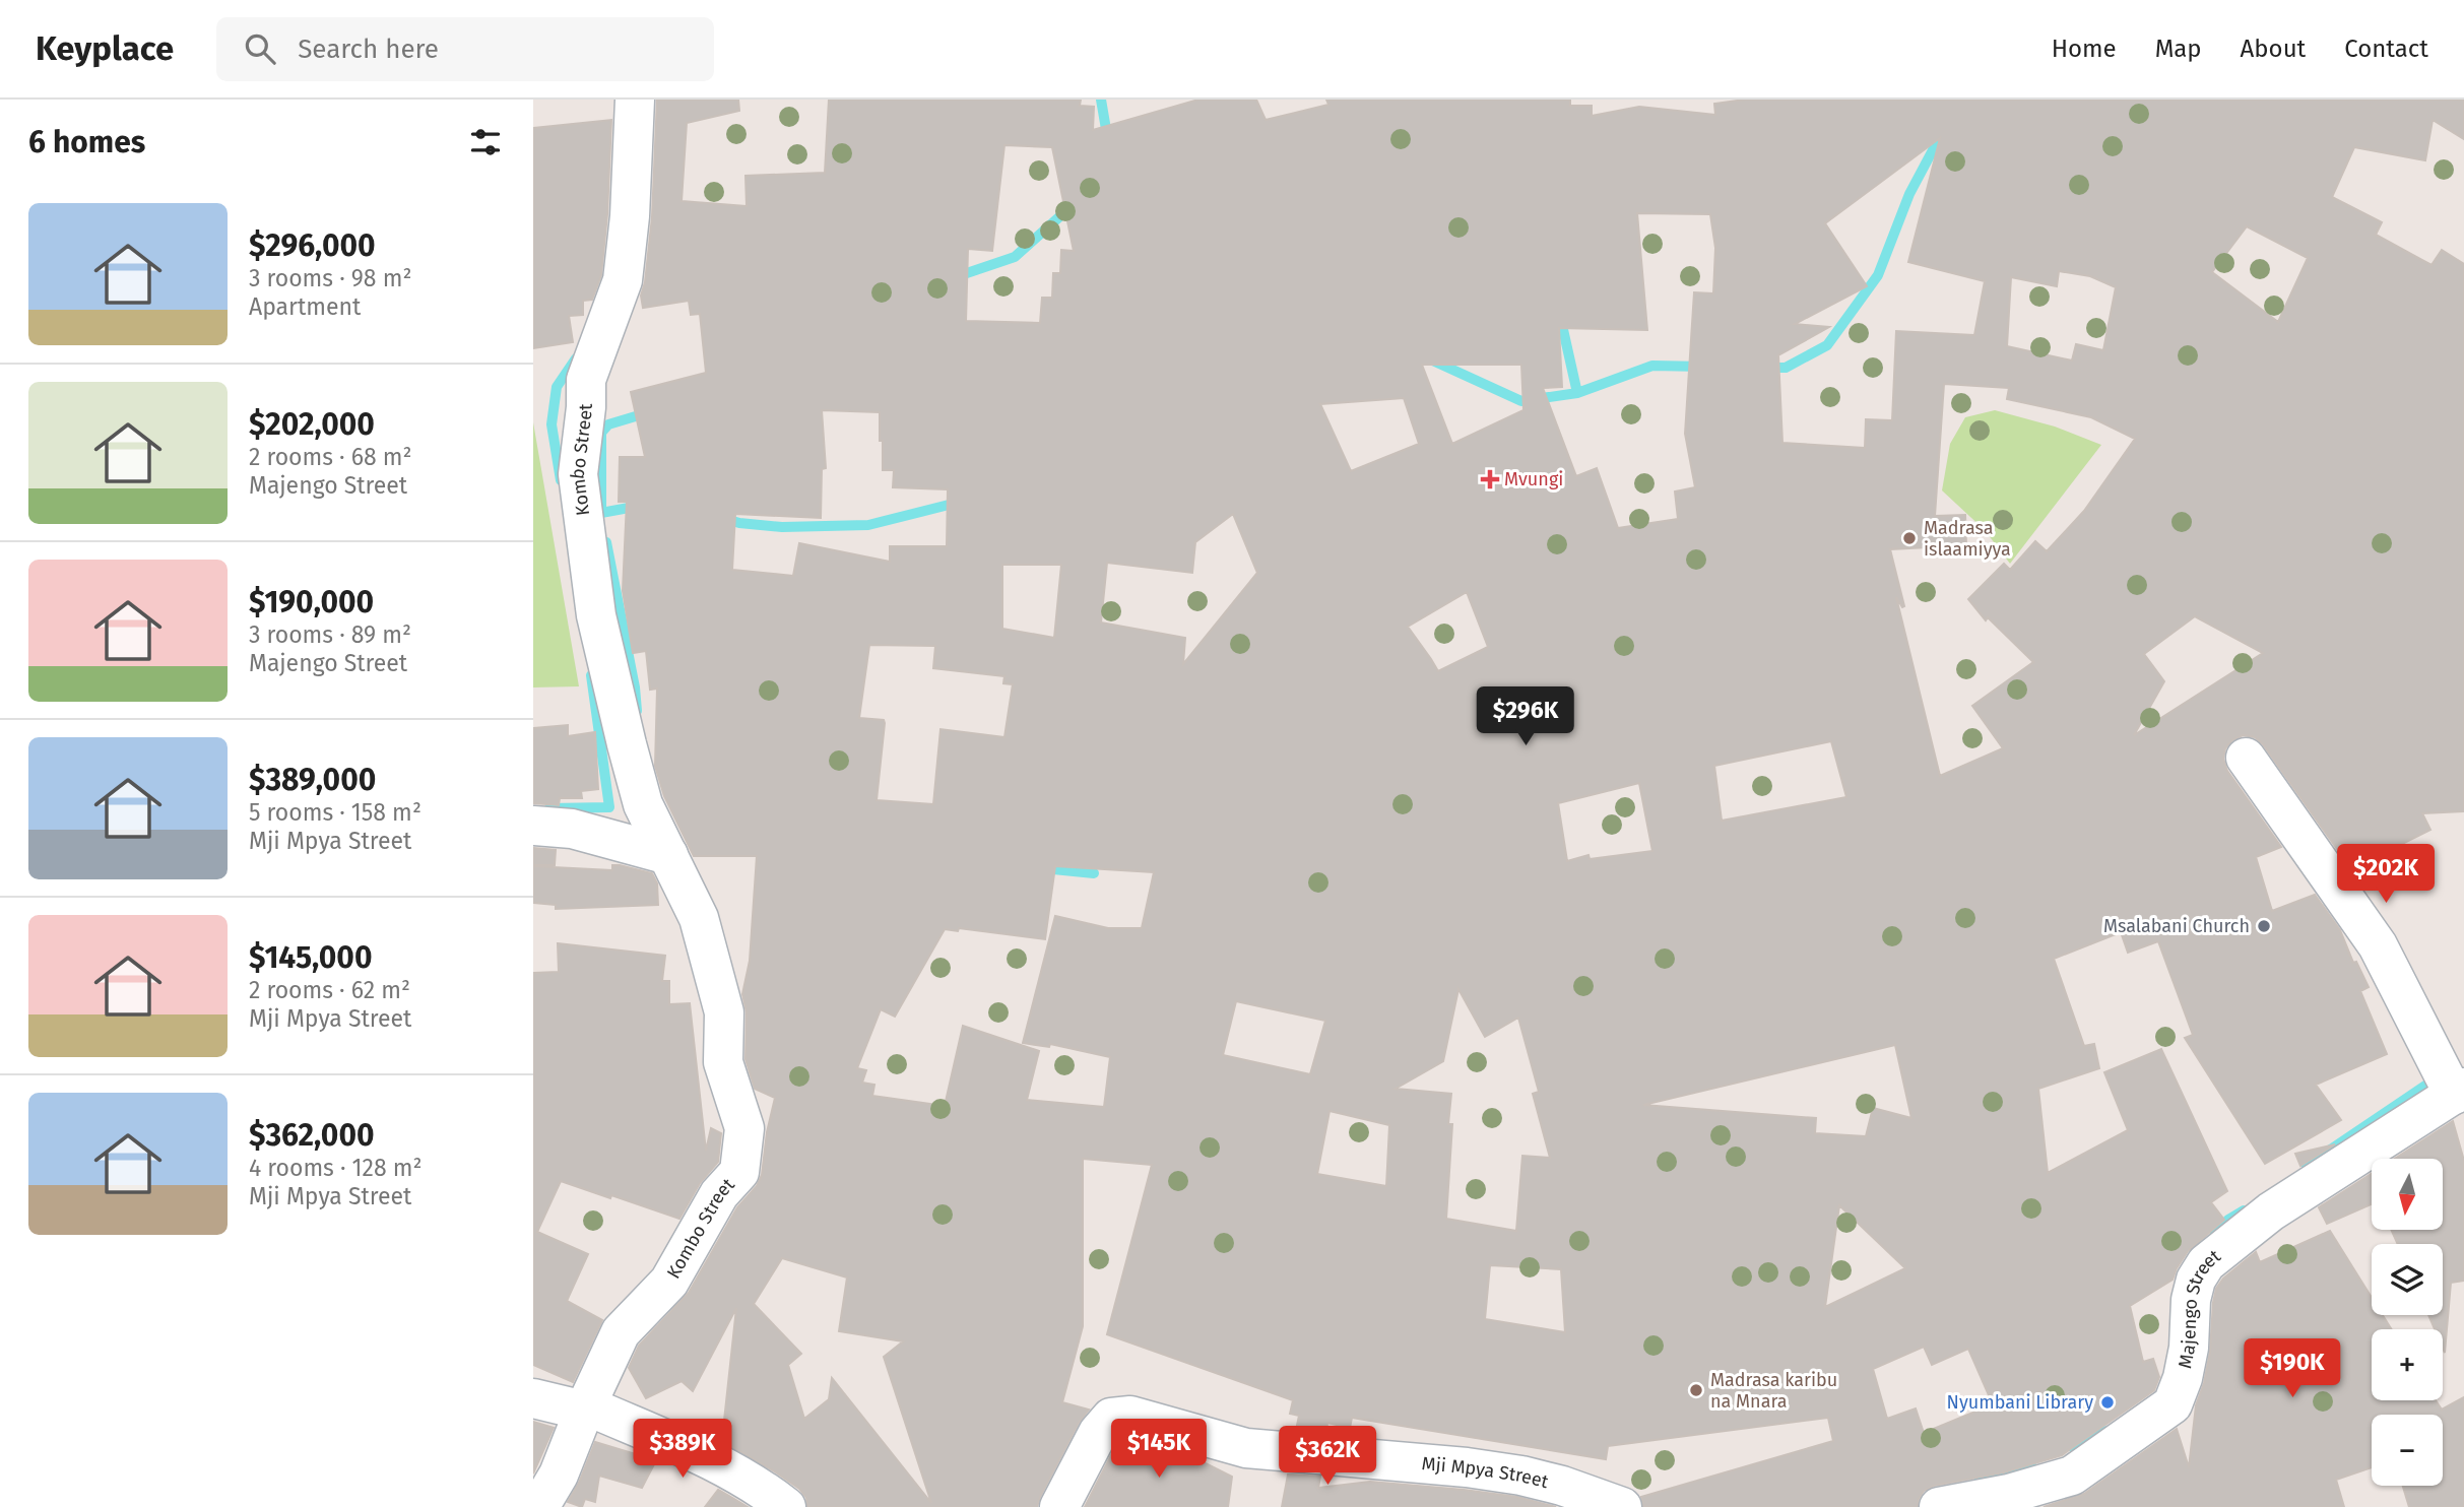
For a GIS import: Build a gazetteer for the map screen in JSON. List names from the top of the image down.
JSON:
{
  "streets": {
    "street": ["Kombo Street", "Majengo Street", "Mji Mpya Street"]
  },
  "places": {
    "health": ["Mvungi"],
    "other": [
      "Madrasa islaamiyya",
      "Msalabani Church",
      "Madrasa karibu na Mnara",
      "Nyumbani Library"
    ]
  },
  "north": "bottom",
  "page": {
    "header": "Keyplace",
    "search": "Search here",
    "nav": [
      "Home",
      "Map",
      "About",
      "Contact"
    ],
    "heading": "6 homes",
    "list": [
      {
        "name": "$296,000",
        "note": "3 rooms · 98 m² · Apartment"
      },
      {
        "name": "$202,000",
        "note": "2 rooms · 68 m² · Majengo Street"
      },
      {
        "name": "$190,000",
        "note": "3 rooms · 89 m² · Majengo Street"
      },
      {
        "name": "$389,000",
        "note": "5 rooms · 158 m² · Mji Mpya Street"
      },
      {
        "name": "$145,000",
        "note": "2 rooms · 62 m² · Mji Mpya Street"
      },
      {
        "name": "$362,000",
        "note": "4 rooms · 128 m² · Mji Mpya Street"
      }
    ],
    "price": [
      "$296K",
      "$202K",
      "$190K",
      "$389K",
      "$145K",
      "$362K"
    ],
    "map_buttons": ["+", "−"]
  }
}
